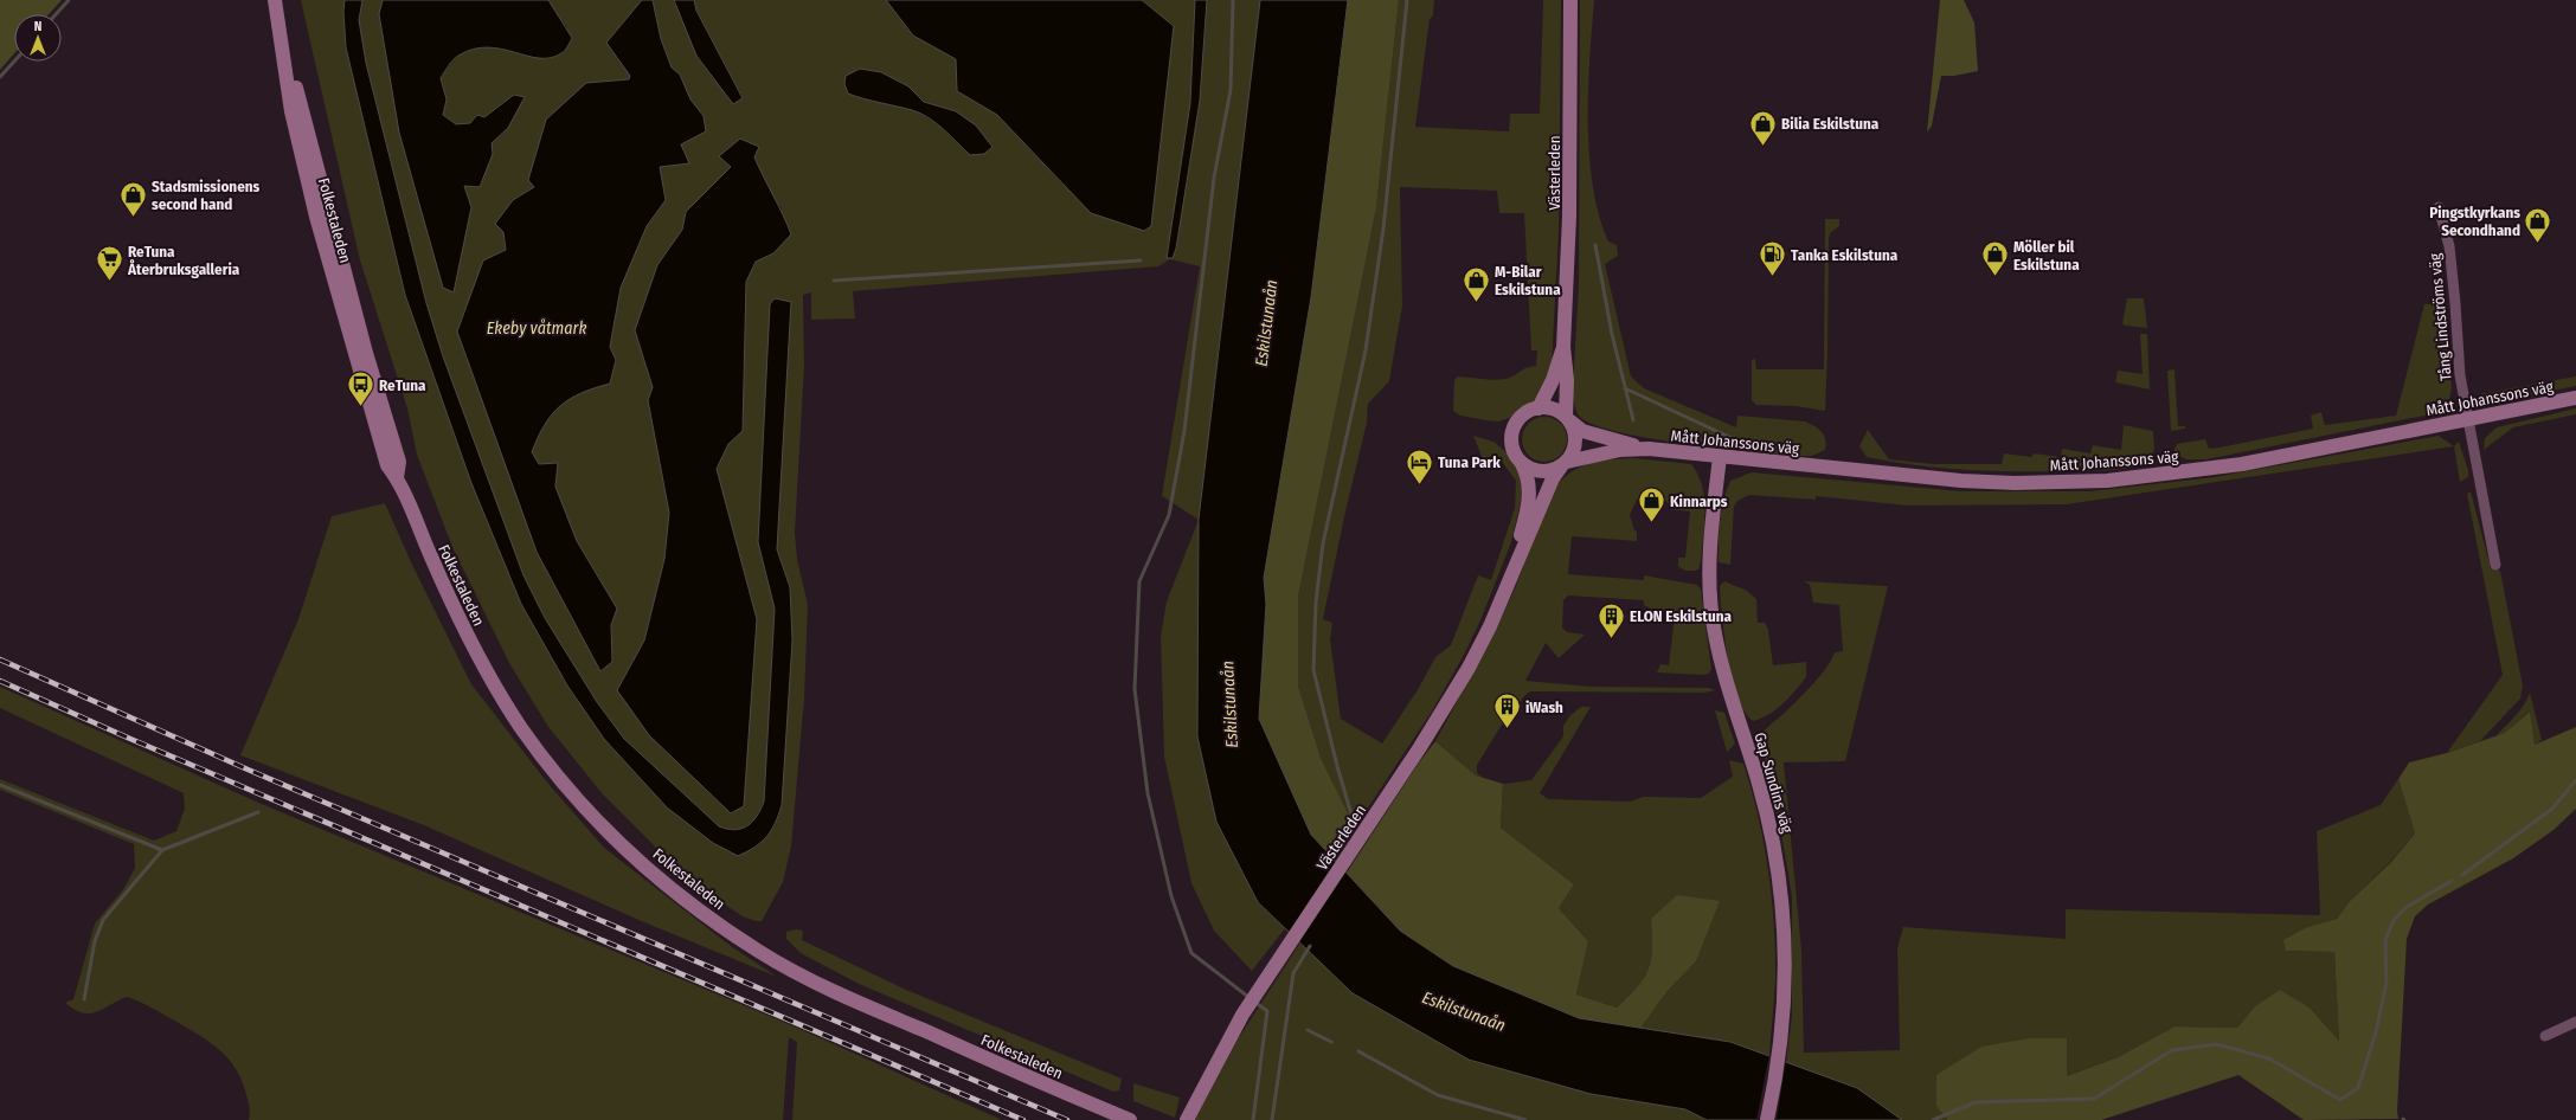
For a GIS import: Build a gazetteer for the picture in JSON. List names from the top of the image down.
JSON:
{
  "streets": {
    "main road": [
      "Västerleden",
      "Folkestaleden",
      "Mått Johanssons väg",
      "Gap Sundins väg"
    ],
    "street": ["Tång Lindströms väg"]
  },
  "crossings": [
    ["Västerleden", "Mått Johanssons väg"],
    ["Tång Lindströms väg", "Mått Johanssons väg"],
    ["Mått Johanssons väg", "Gap Sundins väg"]
  ],
  "water": ["Eskilstunaån", "Ekeby våtmark"],
  "places": {
    "shop": [
      "Bilia Eskilstuna",
      "Stadsmissionens second hand",
      "Pingstkyrkans Secondhand",
      "Möller bil Eskilstuna",
      "M-Bilar Eskilstuna",
      "Kinnarps"
    ],
    "fuel station": ["Tanka Eskilstuna"],
    "supermarket": ["ReTuna Återbruksgalleria"],
    "bus stop": ["ReTuna"],
    "hotel": ["Tuna Park"],
    "building": ["ELON Eskilstuna", "iWash"]
  },
  "north": "top"
}
